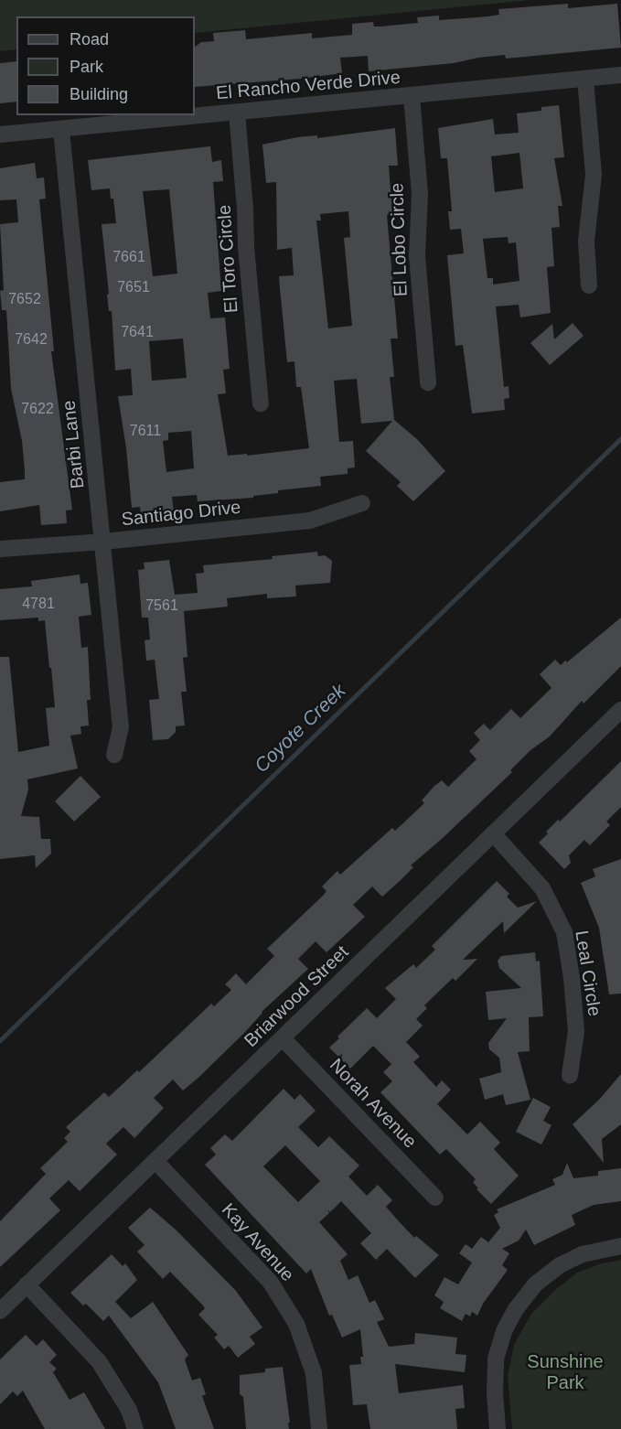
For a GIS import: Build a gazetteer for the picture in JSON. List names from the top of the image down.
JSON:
{
  "streets": {
    "street": [
      "El Rancho Verde Drive",
      "El Lobo Circle",
      "El Toro Circle",
      "Barbi Lane",
      "Santiago Drive",
      "Leal Circle",
      "Briarwood Street",
      "Norah Avenue",
      "Kay Avenue"
    ]
  },
  "crossings": [
    ["El Rancho Verde Drive", "El Lobo Circle"],
    ["El Rancho Verde Drive", "El Toro Circle"],
    ["El Rancho Verde Drive", "Barbi Lane"],
    ["Barbi Lane", "Santiago Drive"],
    ["Leal Circle", "Briarwood Street"],
    ["Briarwood Street", "Norah Avenue"],
    ["Briarwood Street", "Kay Avenue"]
  ],
  "water": ["Coyote Creek"],
  "parks": ["Sunshine Park"],
  "house_numbers": [
    "7661",
    "7651",
    "7652",
    "7641",
    "7642",
    "7622",
    "7611",
    "4781",
    "7561"
  ],
  "legend": ["Road", "Park", "Building"]
}
